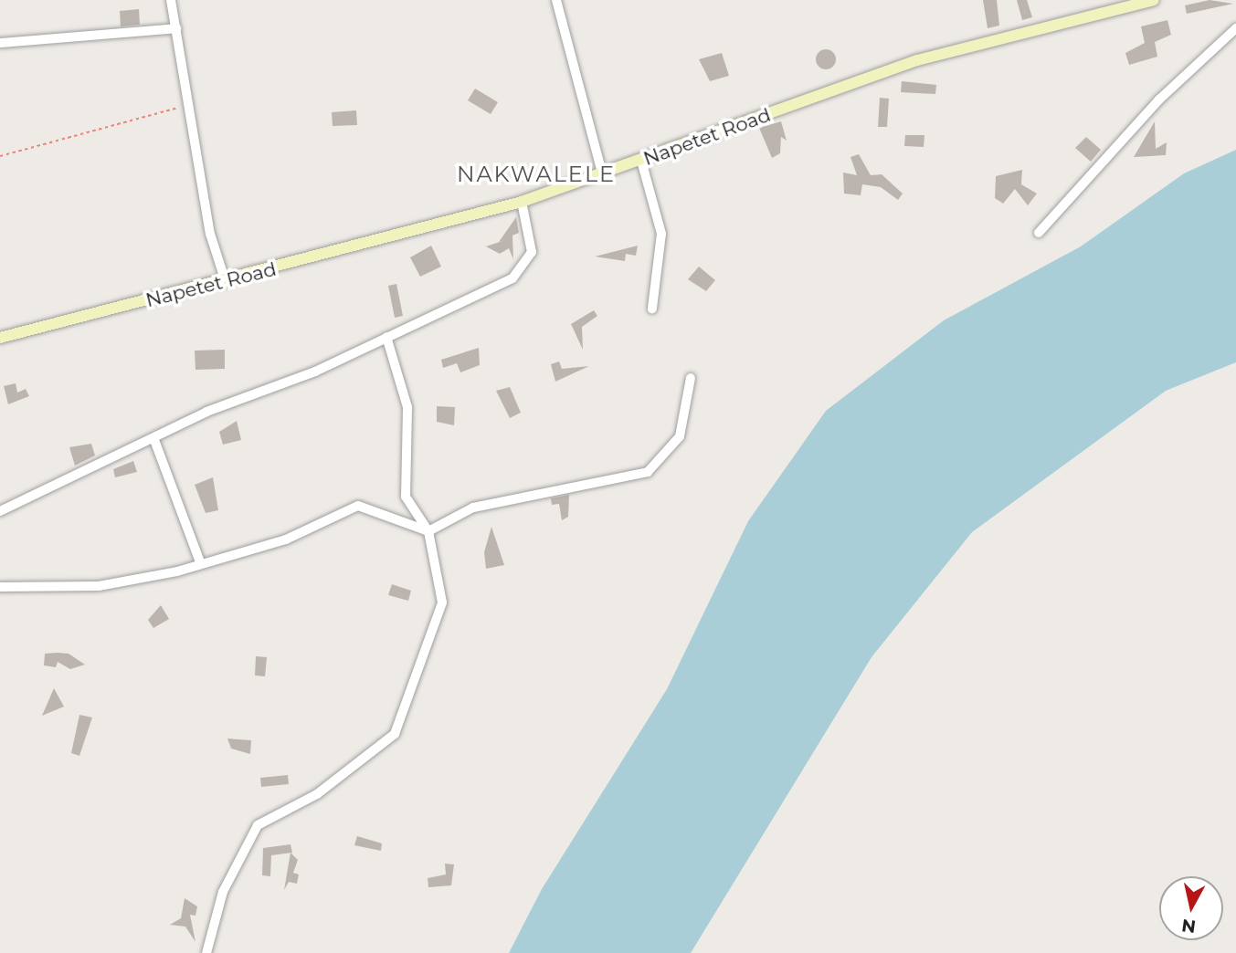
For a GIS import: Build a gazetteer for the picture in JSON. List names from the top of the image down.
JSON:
{
  "streets": {
    "main road": ["Napetet Road"]
  },
  "districts": ["NAKWALELE"],
  "north": "bottom"
}
